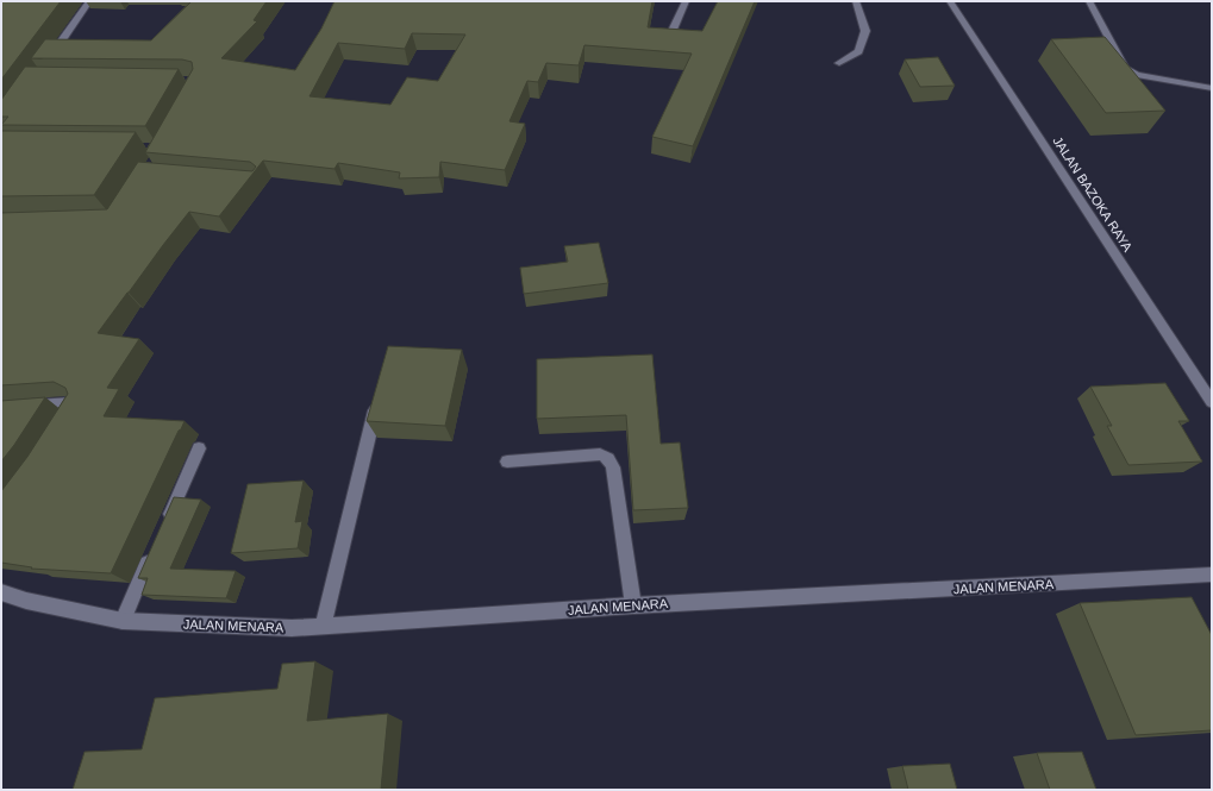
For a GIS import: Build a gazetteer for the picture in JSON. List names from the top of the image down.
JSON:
{
  "streets": {
    "street": ["JALAN BAZOKA RAYA", "JALAN MENARA"]
  }
}
